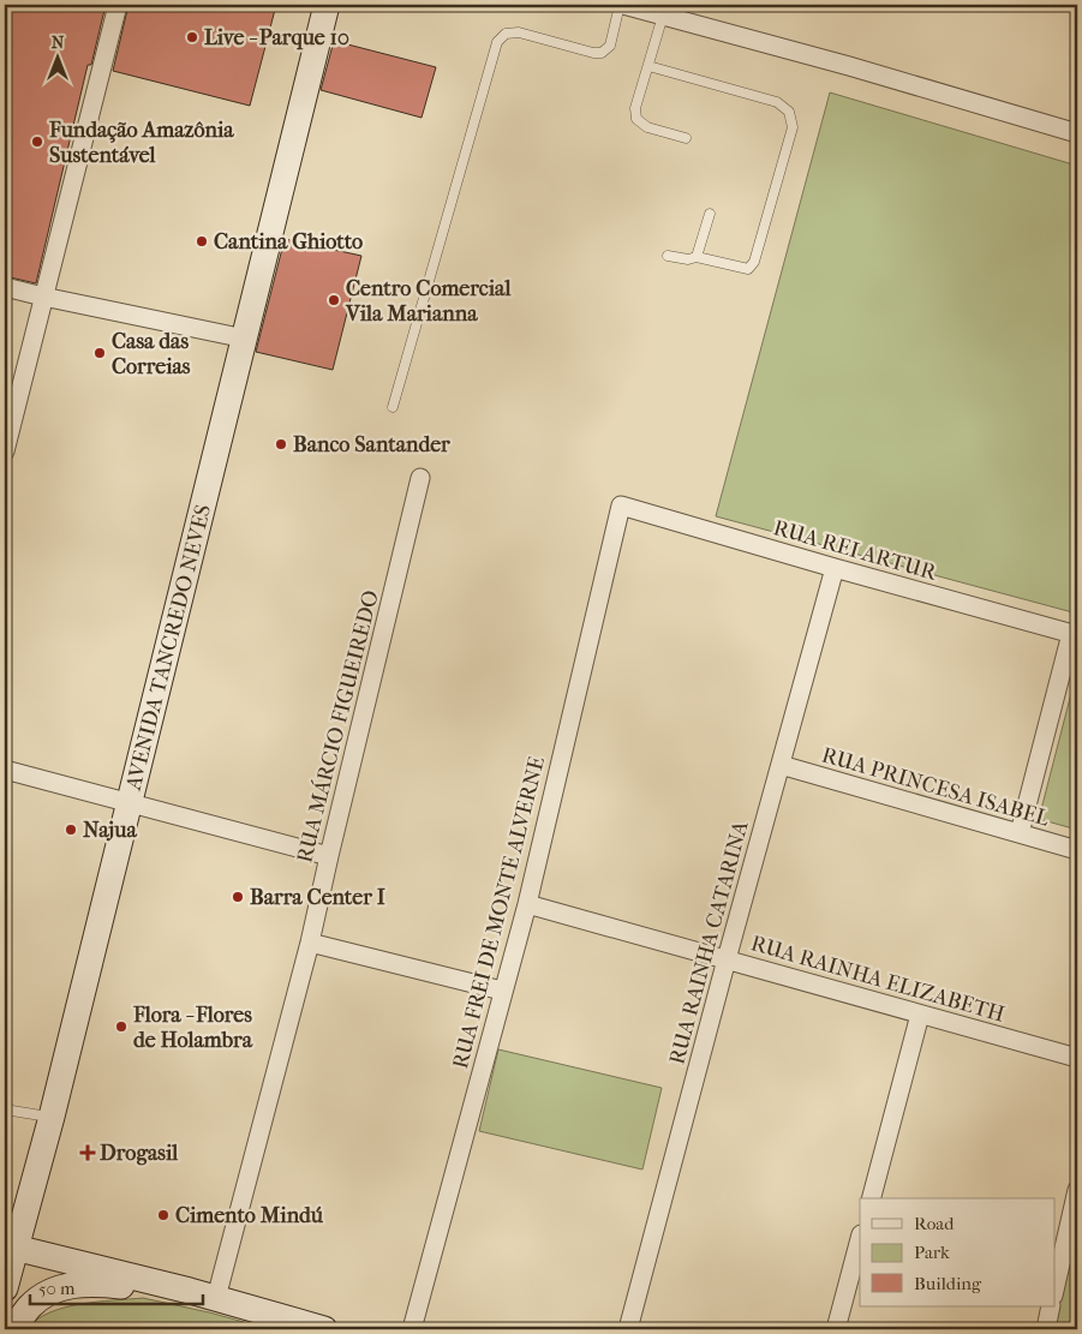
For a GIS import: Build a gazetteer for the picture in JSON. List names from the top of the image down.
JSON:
{
  "streets": {
    "main road": ["AVENIDA TANCREDO NEVES"],
    "street": [
      "RUA REI ARTUR",
      "RUA MÁRCIO FIGUEIREDO",
      "RUA PRINCESA ISABEL",
      "RUA FREI DE MONTE ALVERNE",
      "RUA RAINHA CATARINA",
      "RUA RAINHA ELIZABETH"
    ]
  },
  "crossings": [
    ["RUA REI ARTUR", "RUA FREI DE MONTE ALVERNE"],
    ["RUA REI ARTUR", "RUA RAINHA CATARINA"],
    ["RUA PRINCESA ISABEL", "RUA RAINHA CATARINA"],
    ["RUA FREI DE MONTE ALVERNE", "RUA RAINHA ELIZABETH"],
    ["RUA RAINHA CATARINA", "RUA RAINHA ELIZABETH"]
  ],
  "places": {
    "other": [
      "Live - Parque 10",
      "Fundação Amazônia Sustentável",
      "Cantina Ghiotto",
      "Centro Comercial Vila Marianna",
      "Casa das Correias",
      "Banco Santander",
      "Najua",
      "Barra Center I",
      "Flora - Flores de Holambra",
      "Cimento Mindú"
    ],
    "health": ["Drogasil"]
  },
  "legend": ["Road", "Park", "Building"],
  "scale_bar": "50 m",
  "north": "top"
}
